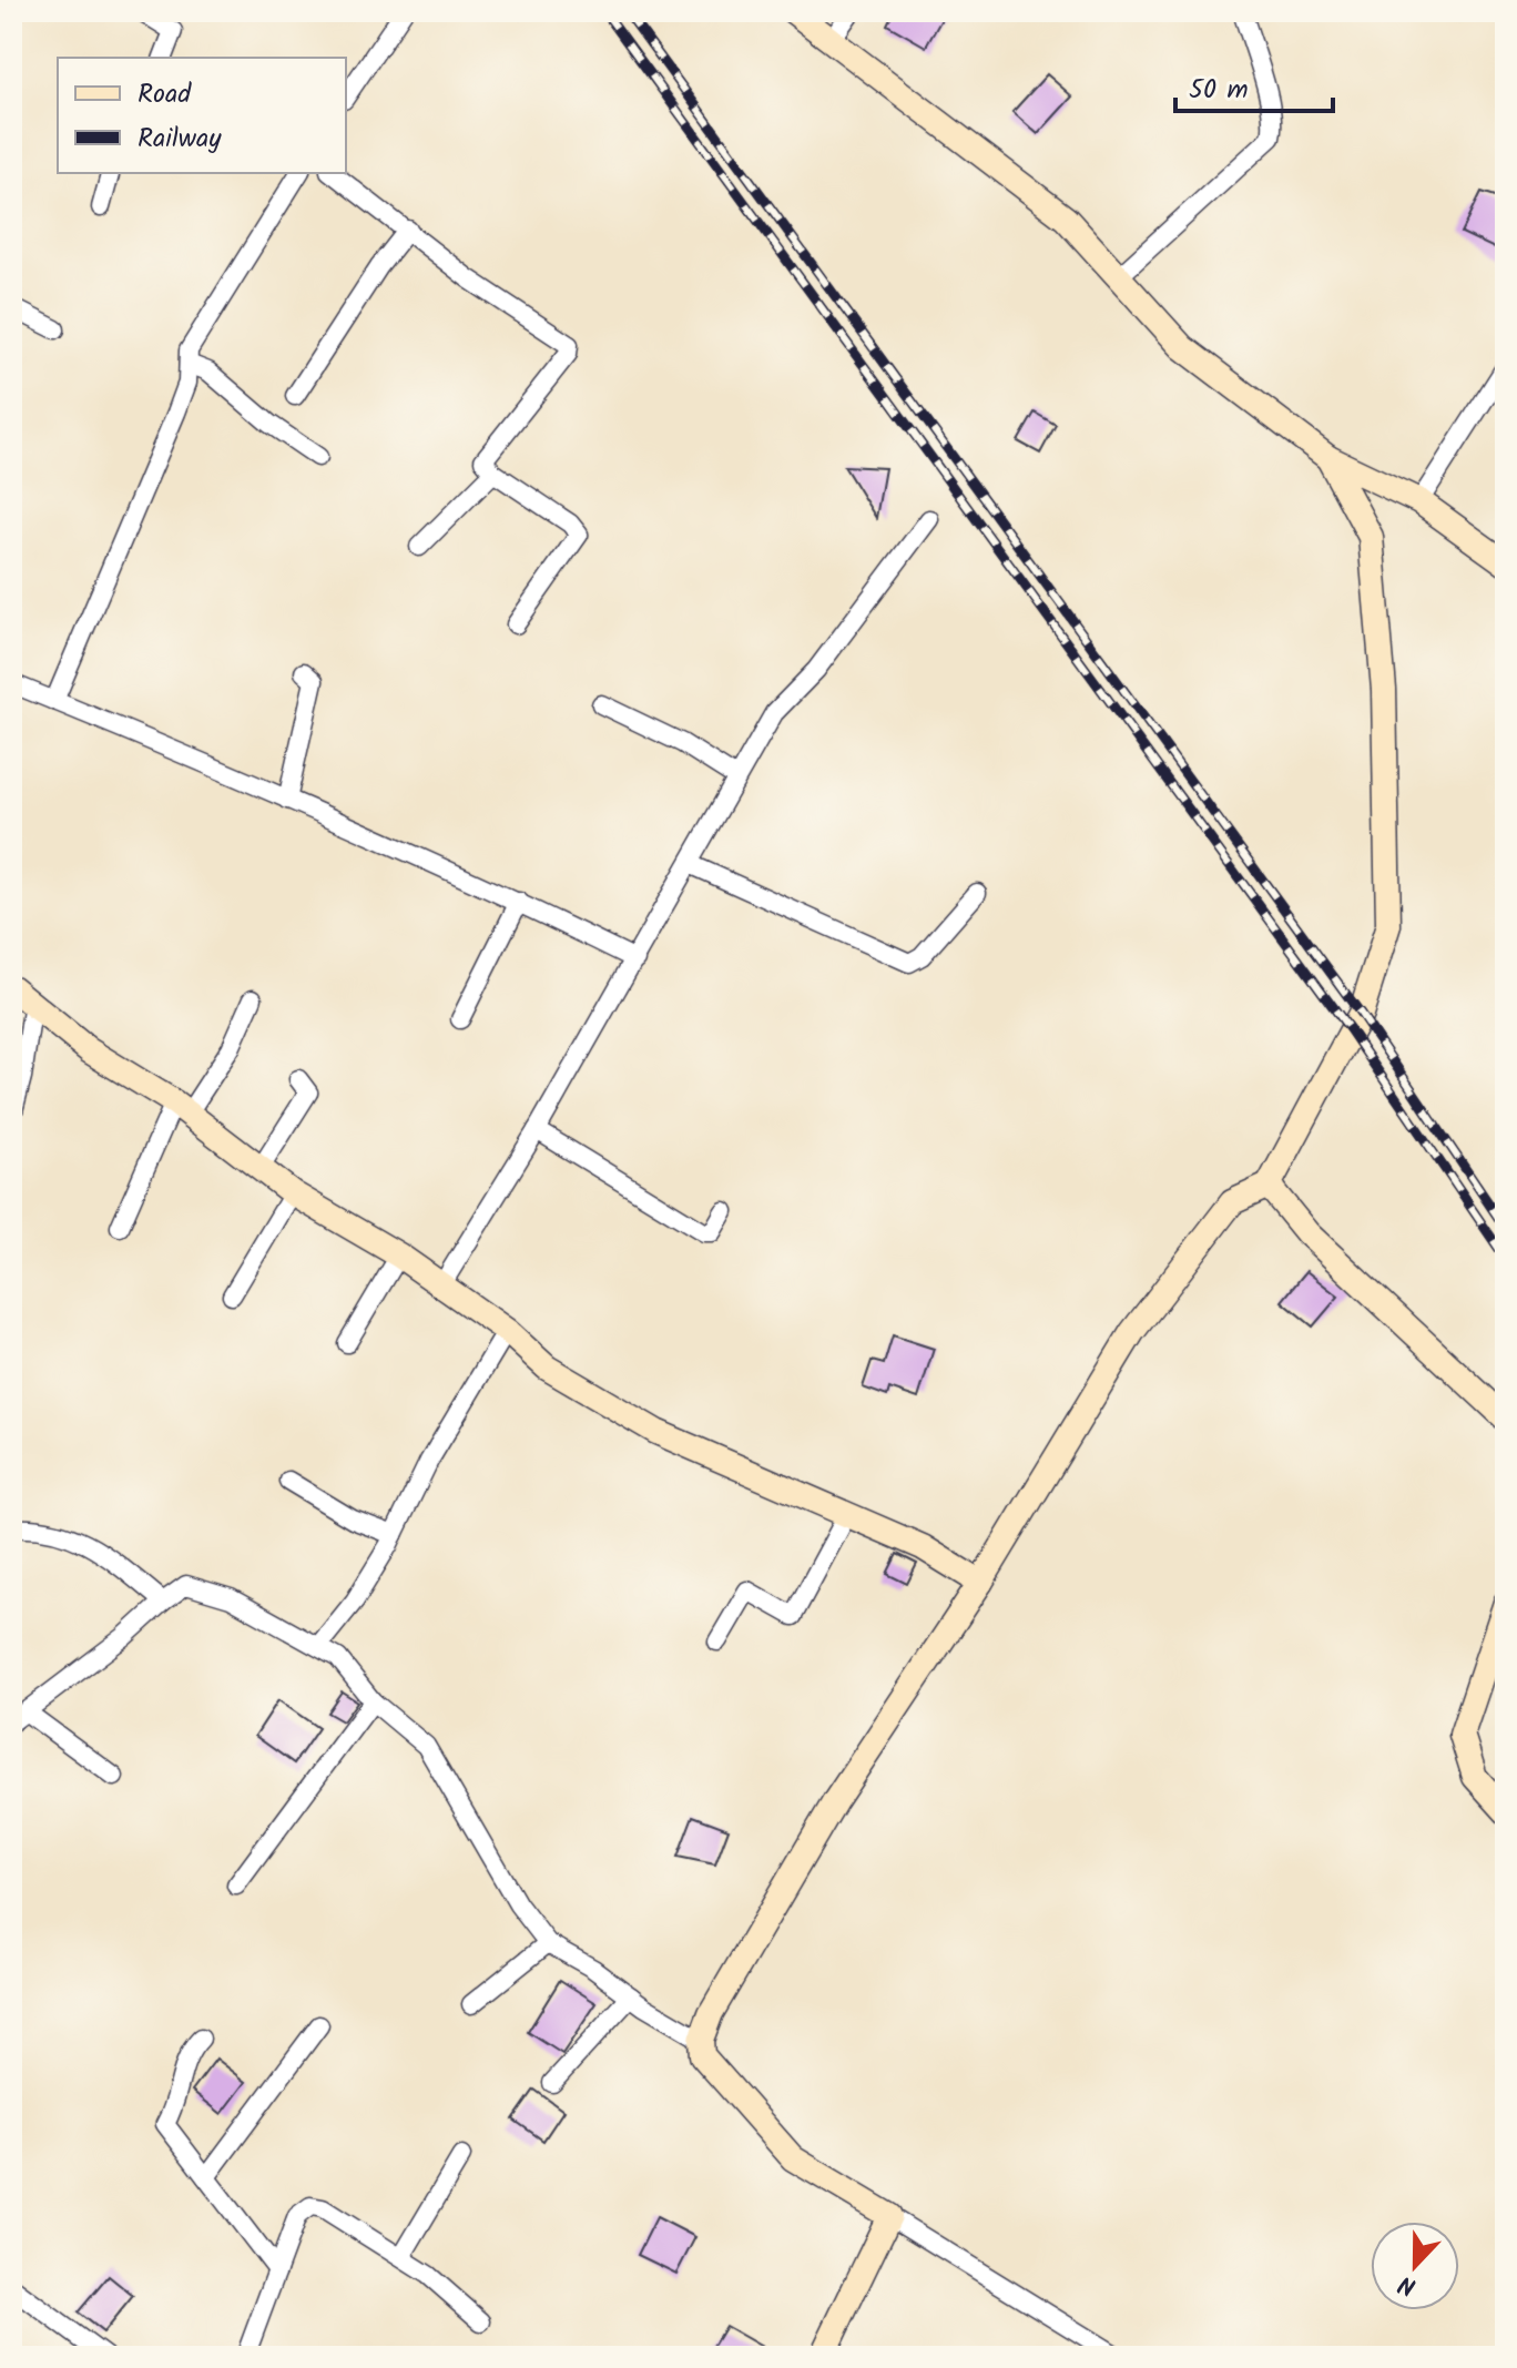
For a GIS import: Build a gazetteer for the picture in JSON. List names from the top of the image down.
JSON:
{
  "legend": ["Road", "Railway"],
  "scale_bar": "50 m",
  "north": "bottom"
}
